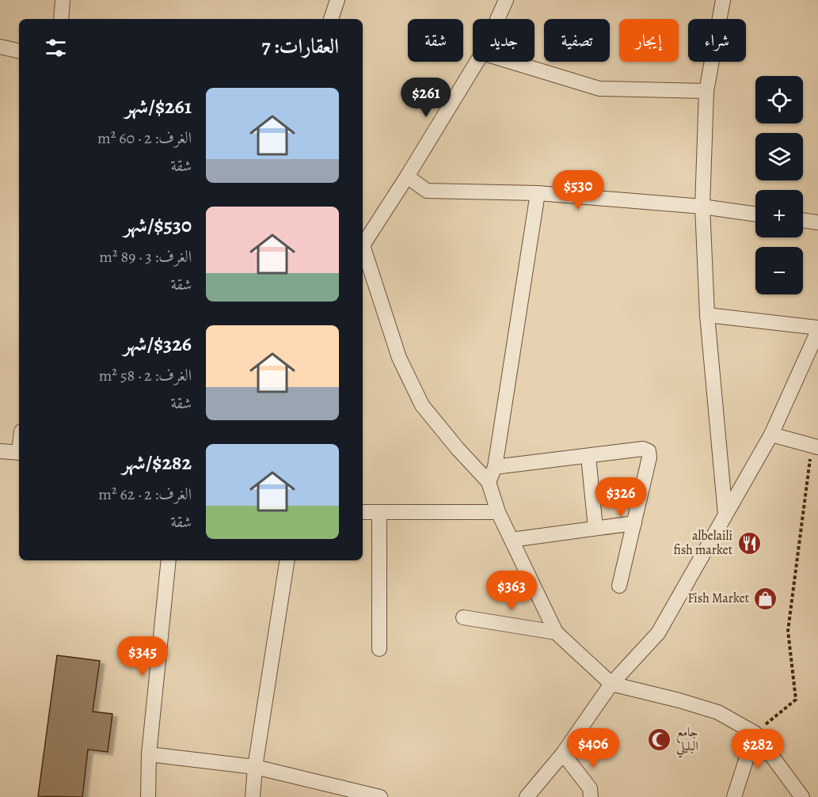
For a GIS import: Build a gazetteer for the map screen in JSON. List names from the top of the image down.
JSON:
{
  "places": {
    "restaurant": ["albelaili fish market"],
    "shop": ["Fish Market"],
    "mosque": ["جامع البليلي"]
  },
  "page": {
    "chip": [
      "شراء",
      "إيجار",
      "تصفية",
      "جديد",
      "شقة"
    ],
    "heading": "العقارات: 7",
    "map_buttons": ["+", "−"],
    "list": [
      {
        "name": "$261/شهر",
        "note": "الغرف: 2 · 60 m² · شقة"
      },
      {
        "name": "$530/شهر",
        "note": "الغرف: 3 · 89 m² · شقة"
      },
      {
        "name": "$326/شهر",
        "note": "الغرف: 2 · 58 m² · شقة"
      },
      {
        "name": "$282/شهر",
        "note": "الغرف: 2 · 62 m² · شقة"
      }
    ],
    "price": [
      "$261",
      "$530",
      "$326",
      "$363",
      "$345",
      "$406",
      "$282"
    ]
  }
}
